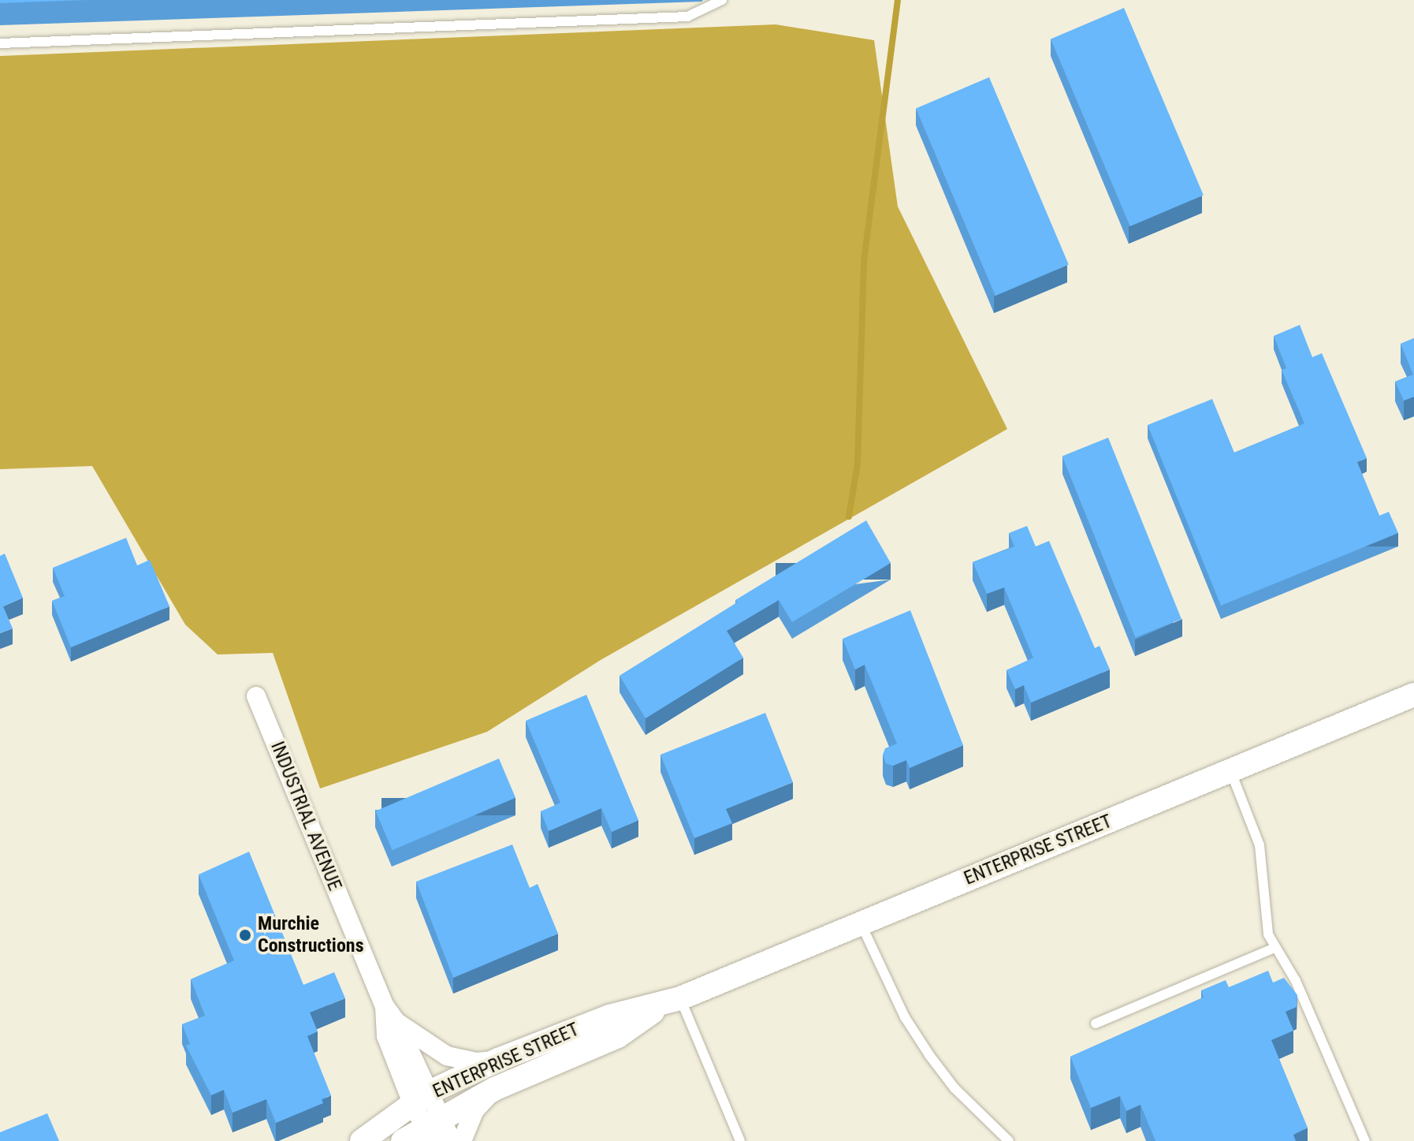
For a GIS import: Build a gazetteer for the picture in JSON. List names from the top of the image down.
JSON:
{
  "streets": {
    "street": ["INDUSTRIAL AVENUE", "ENTERPRISE STREET"]
  },
  "crossings": [
    ["INDUSTRIAL AVENUE", "ENTERPRISE STREET"]
  ],
  "places": ["Murchie Constructions"]
}
